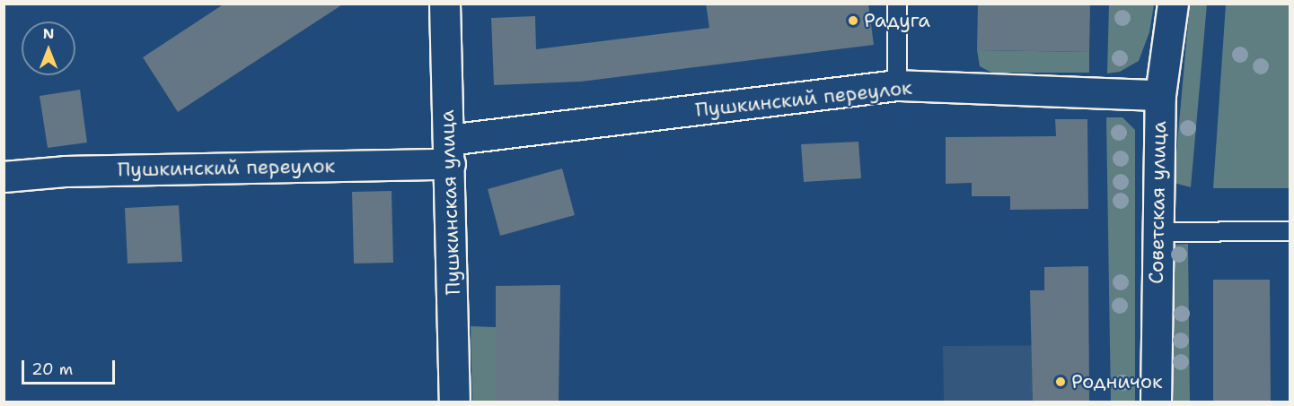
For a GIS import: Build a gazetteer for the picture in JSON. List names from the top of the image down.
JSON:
{
  "streets": {
    "street": ["Пушкинский переулок", "Пушкинская улица", "Советская улица"]
  },
  "crossings": [
    ["Пушкинский переулок", "Пушкинская улица"],
    ["Пушкинский переулок", "Советская улица"]
  ],
  "places": ["Радуга", "Родничок"],
  "scale_bar": "20 m",
  "north": "top"
}
